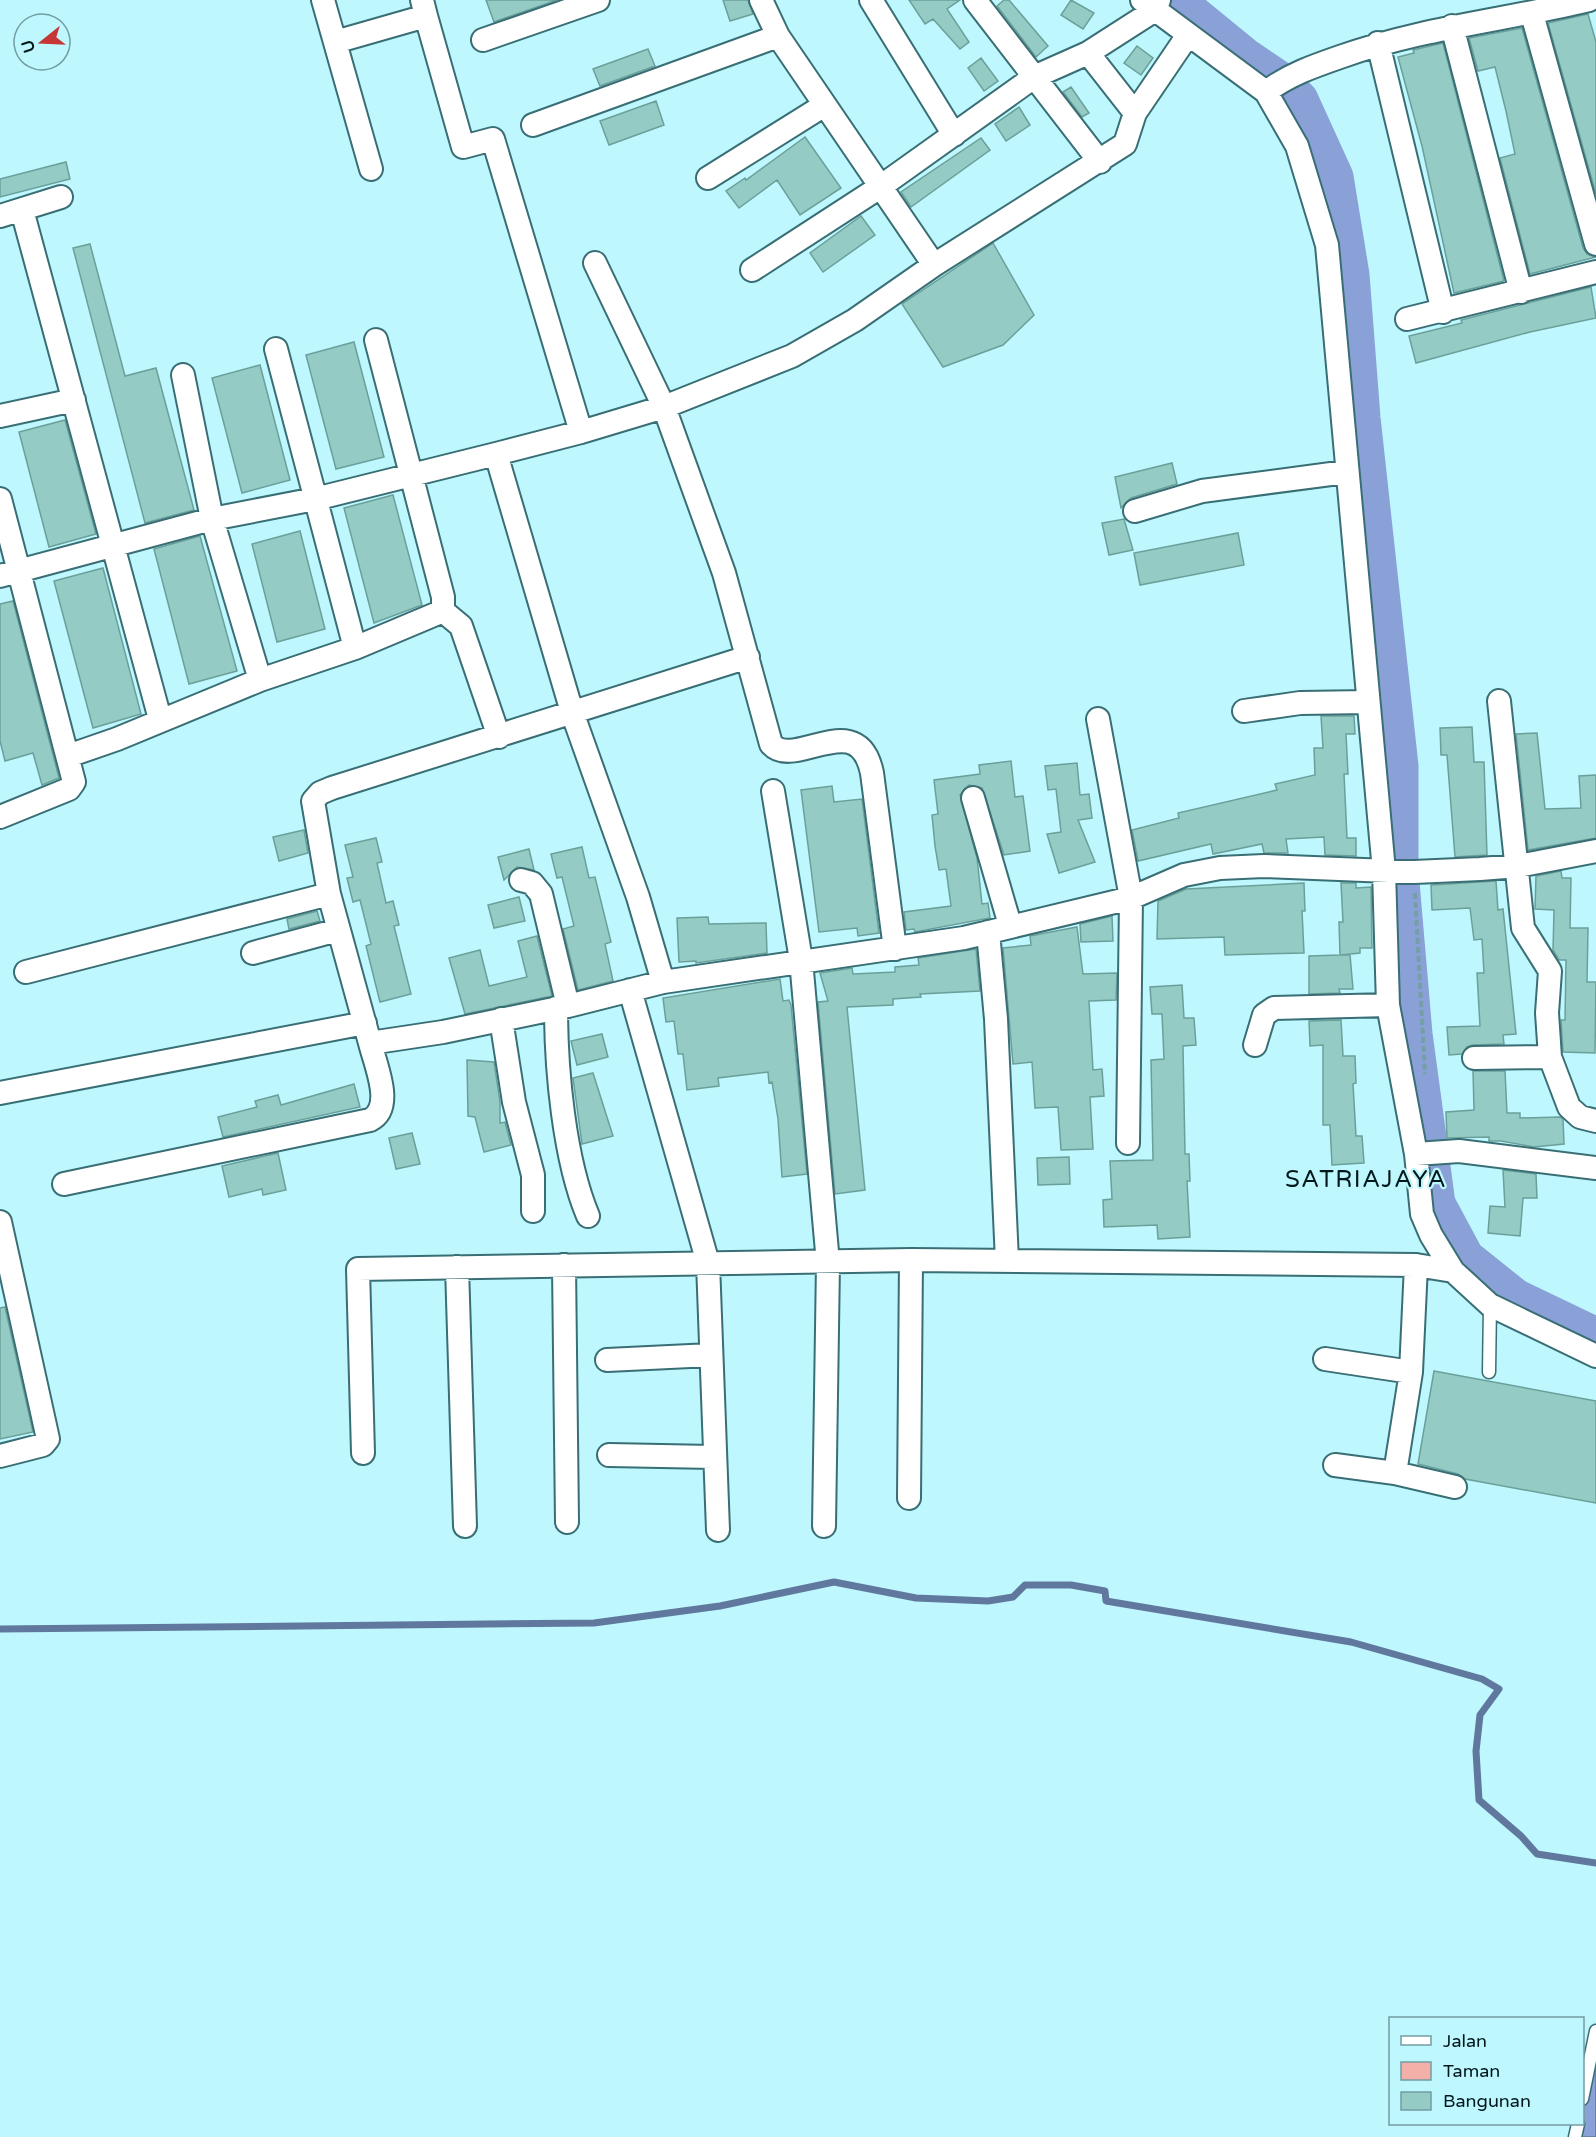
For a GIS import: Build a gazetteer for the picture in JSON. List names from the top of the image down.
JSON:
{
  "districts": ["SATRIAJAYA"],
  "legend": ["Jalan", "Taman", "Bangunan"],
  "north": "left"
}
